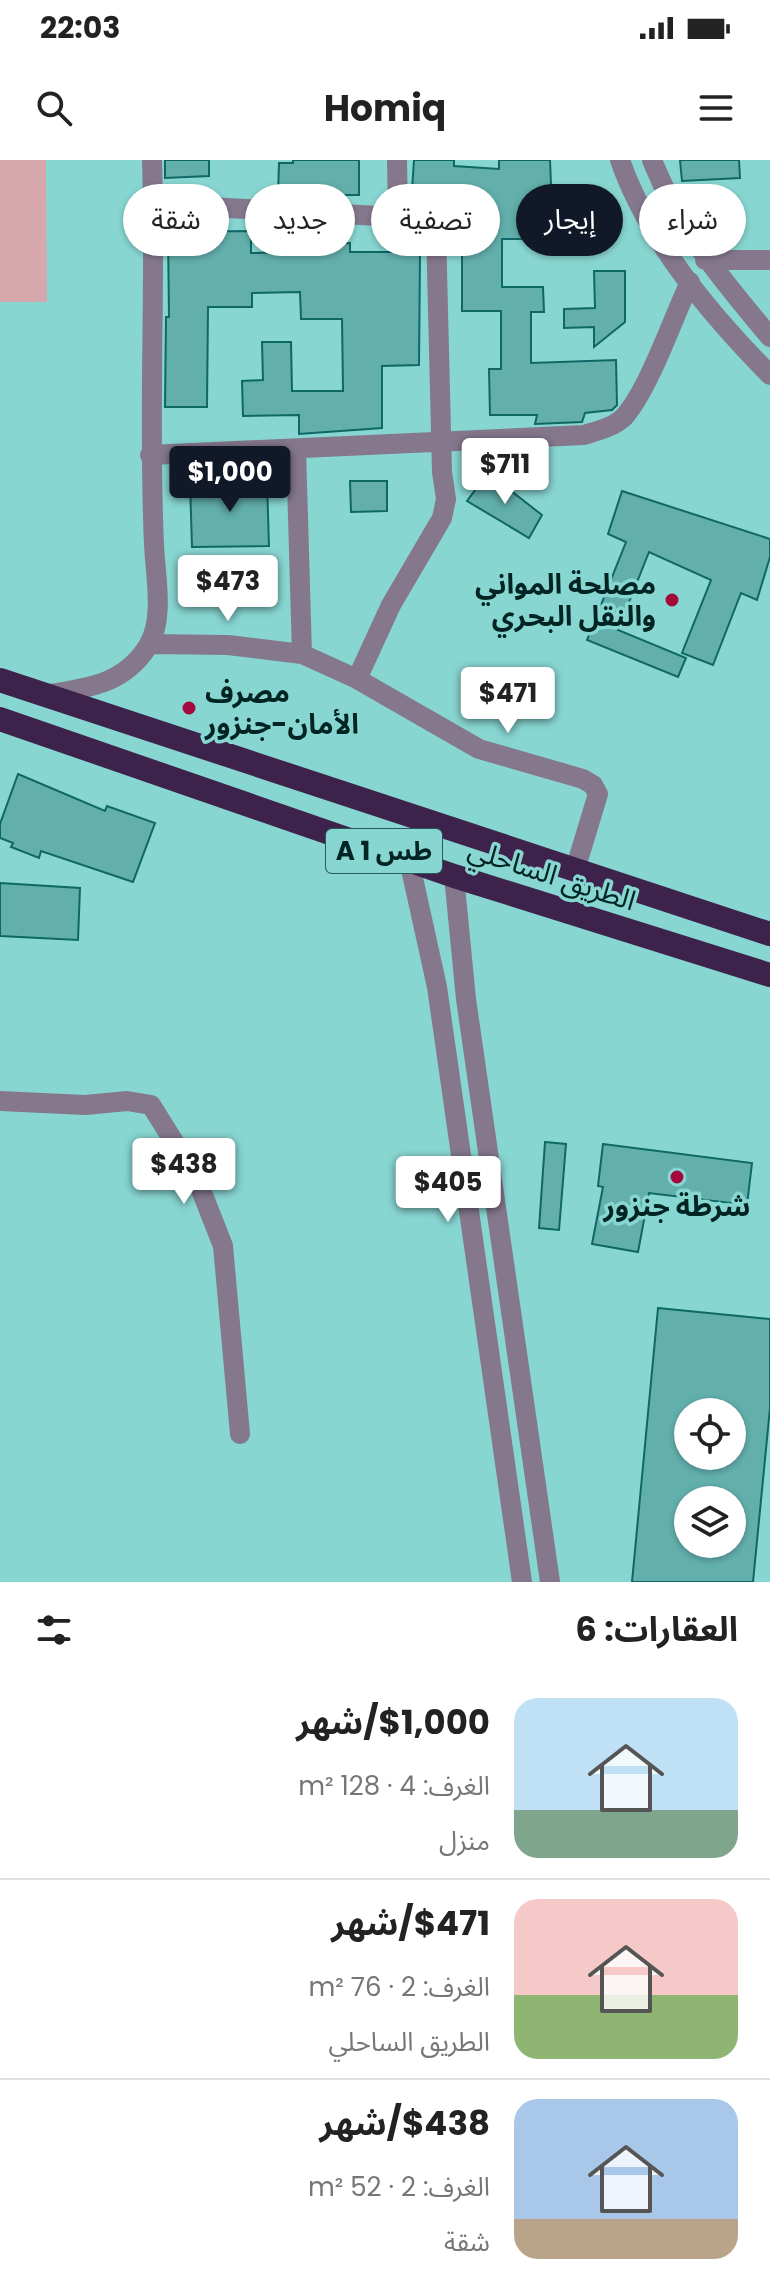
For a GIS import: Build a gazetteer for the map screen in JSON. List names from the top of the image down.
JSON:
{
  "streets": {
    "highway": ["A 1 طس", "الطريق الساحلي"]
  },
  "places": ["مصلحة المواني والنقل البحري", "مصرف الأمان-جنزور", "شرطة جنزور"],
  "page": {
    "status": "22:03",
    "header": "Homiq",
    "chip": [
      "شراء",
      "إيجار",
      "تصفية",
      "جديد",
      "شقة"
    ],
    "price": [
      "$711",
      "$1,000",
      "$473",
      "$471",
      "$438",
      "$405"
    ],
    "heading": "العقارات: 6",
    "list": [
      {
        "name": "$1,000/شهر",
        "note": "الغرف: 4 · 128 m² · منزل"
      },
      {
        "name": "$471/شهر",
        "note": "الغرف: 2 · 76 m² · الطريق الساحلي"
      },
      {
        "name": "$438/شهر",
        "note": "الغرف: 2 · 52 m² · شقة"
      }
    ]
  }
}
